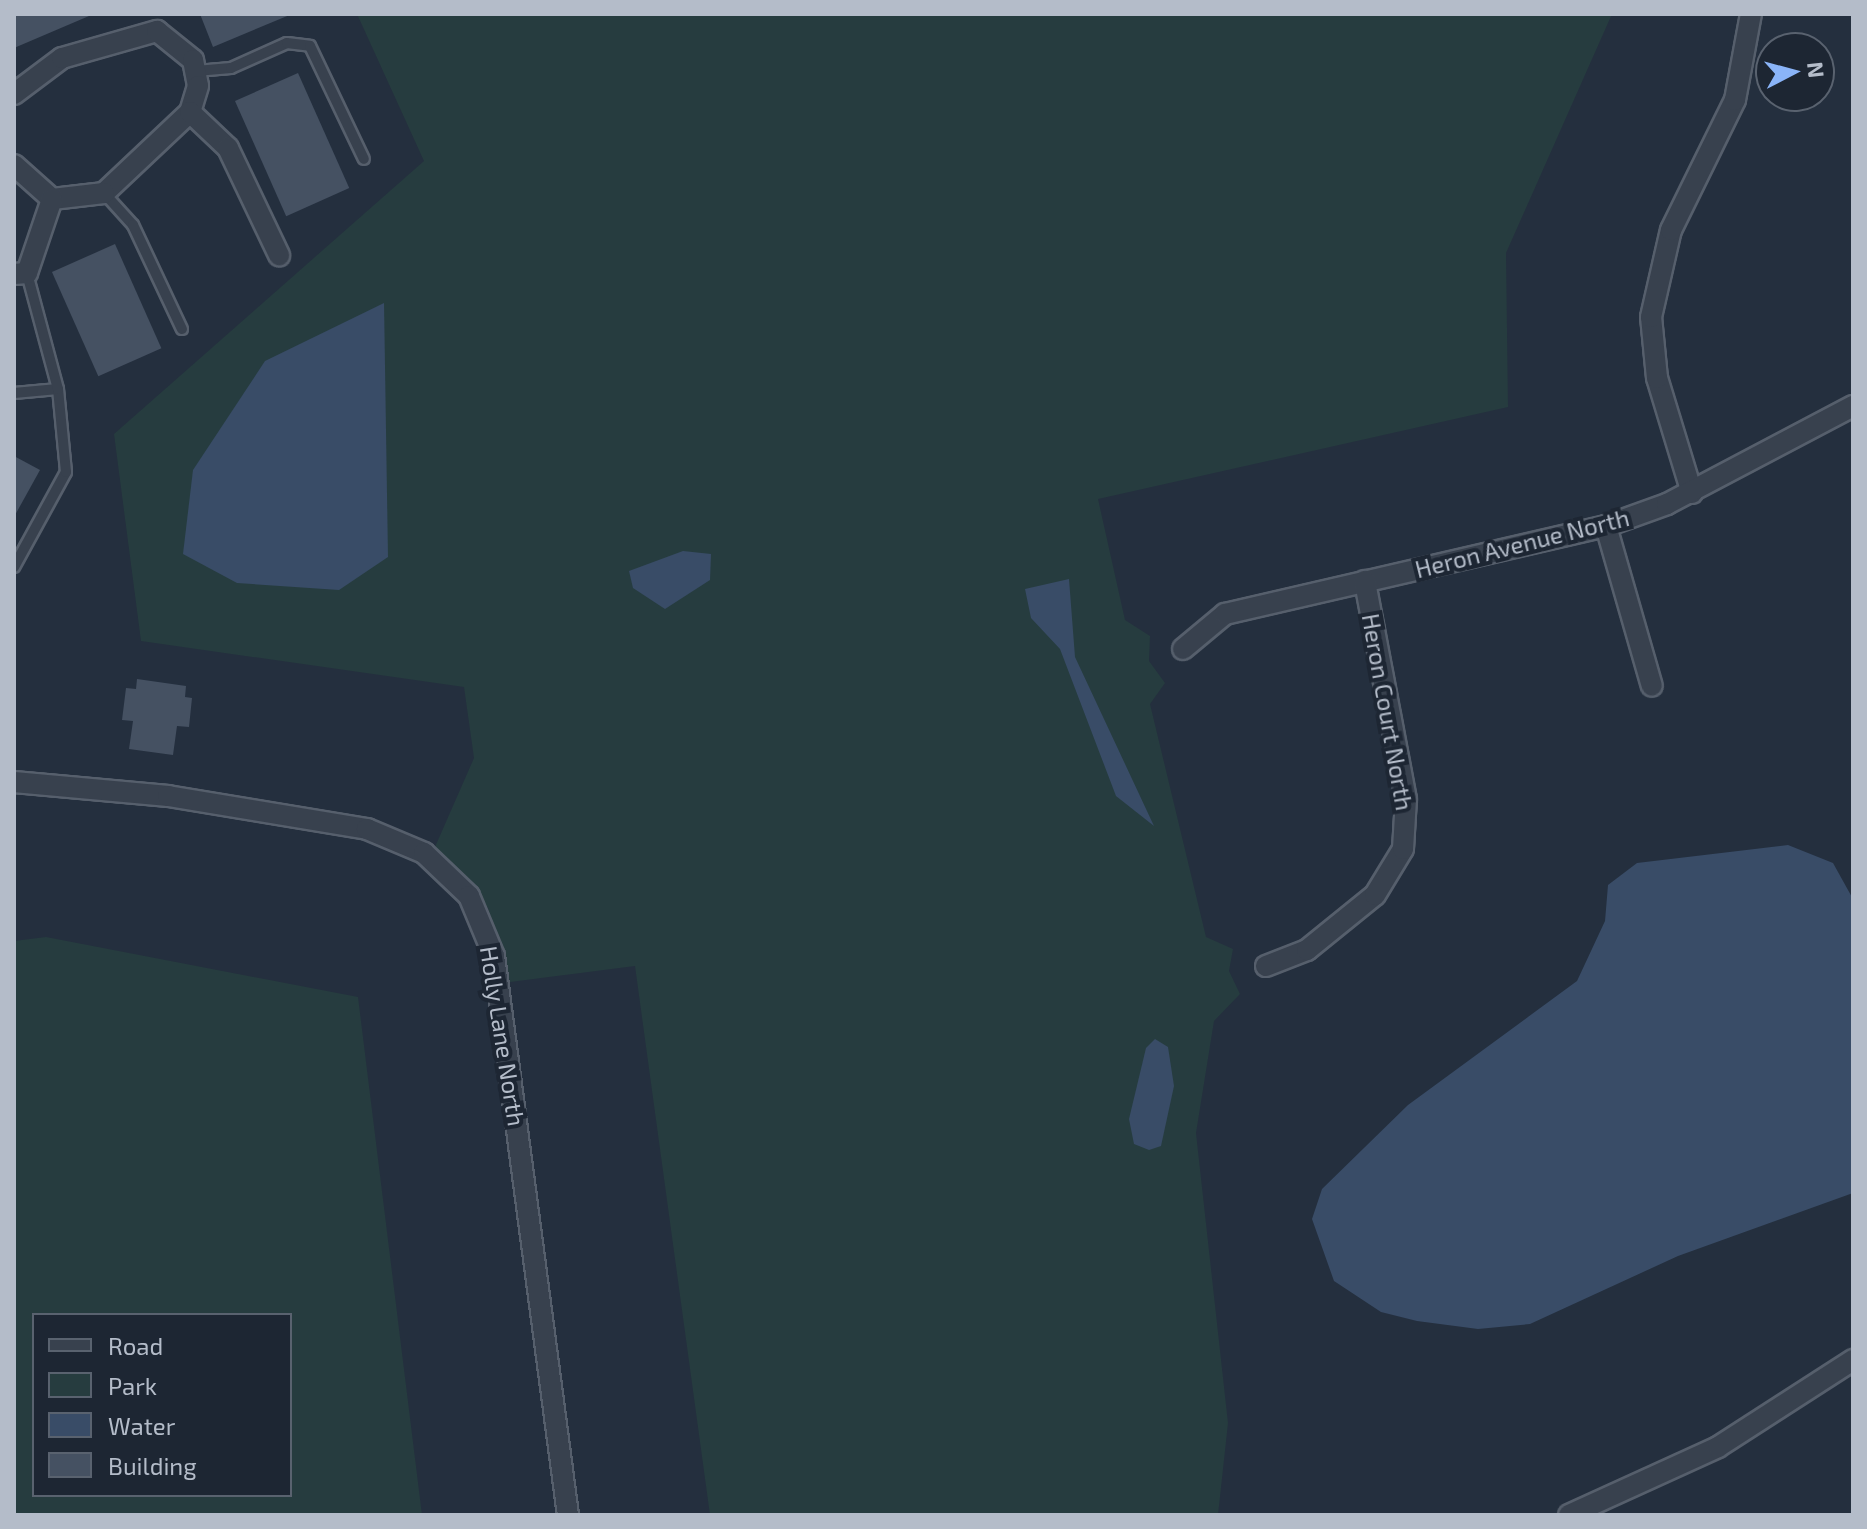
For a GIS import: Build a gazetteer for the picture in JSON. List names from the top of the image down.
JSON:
{
  "streets": {
    "street": ["Heron Avenue North", "Heron Court North", "Holly Lane North"]
  },
  "crossings": [
    ["Heron Avenue North", "Heron Court North"]
  ],
  "legend": [
    "Road",
    "Park",
    "Water",
    "Building"
  ],
  "north": "right"
}
